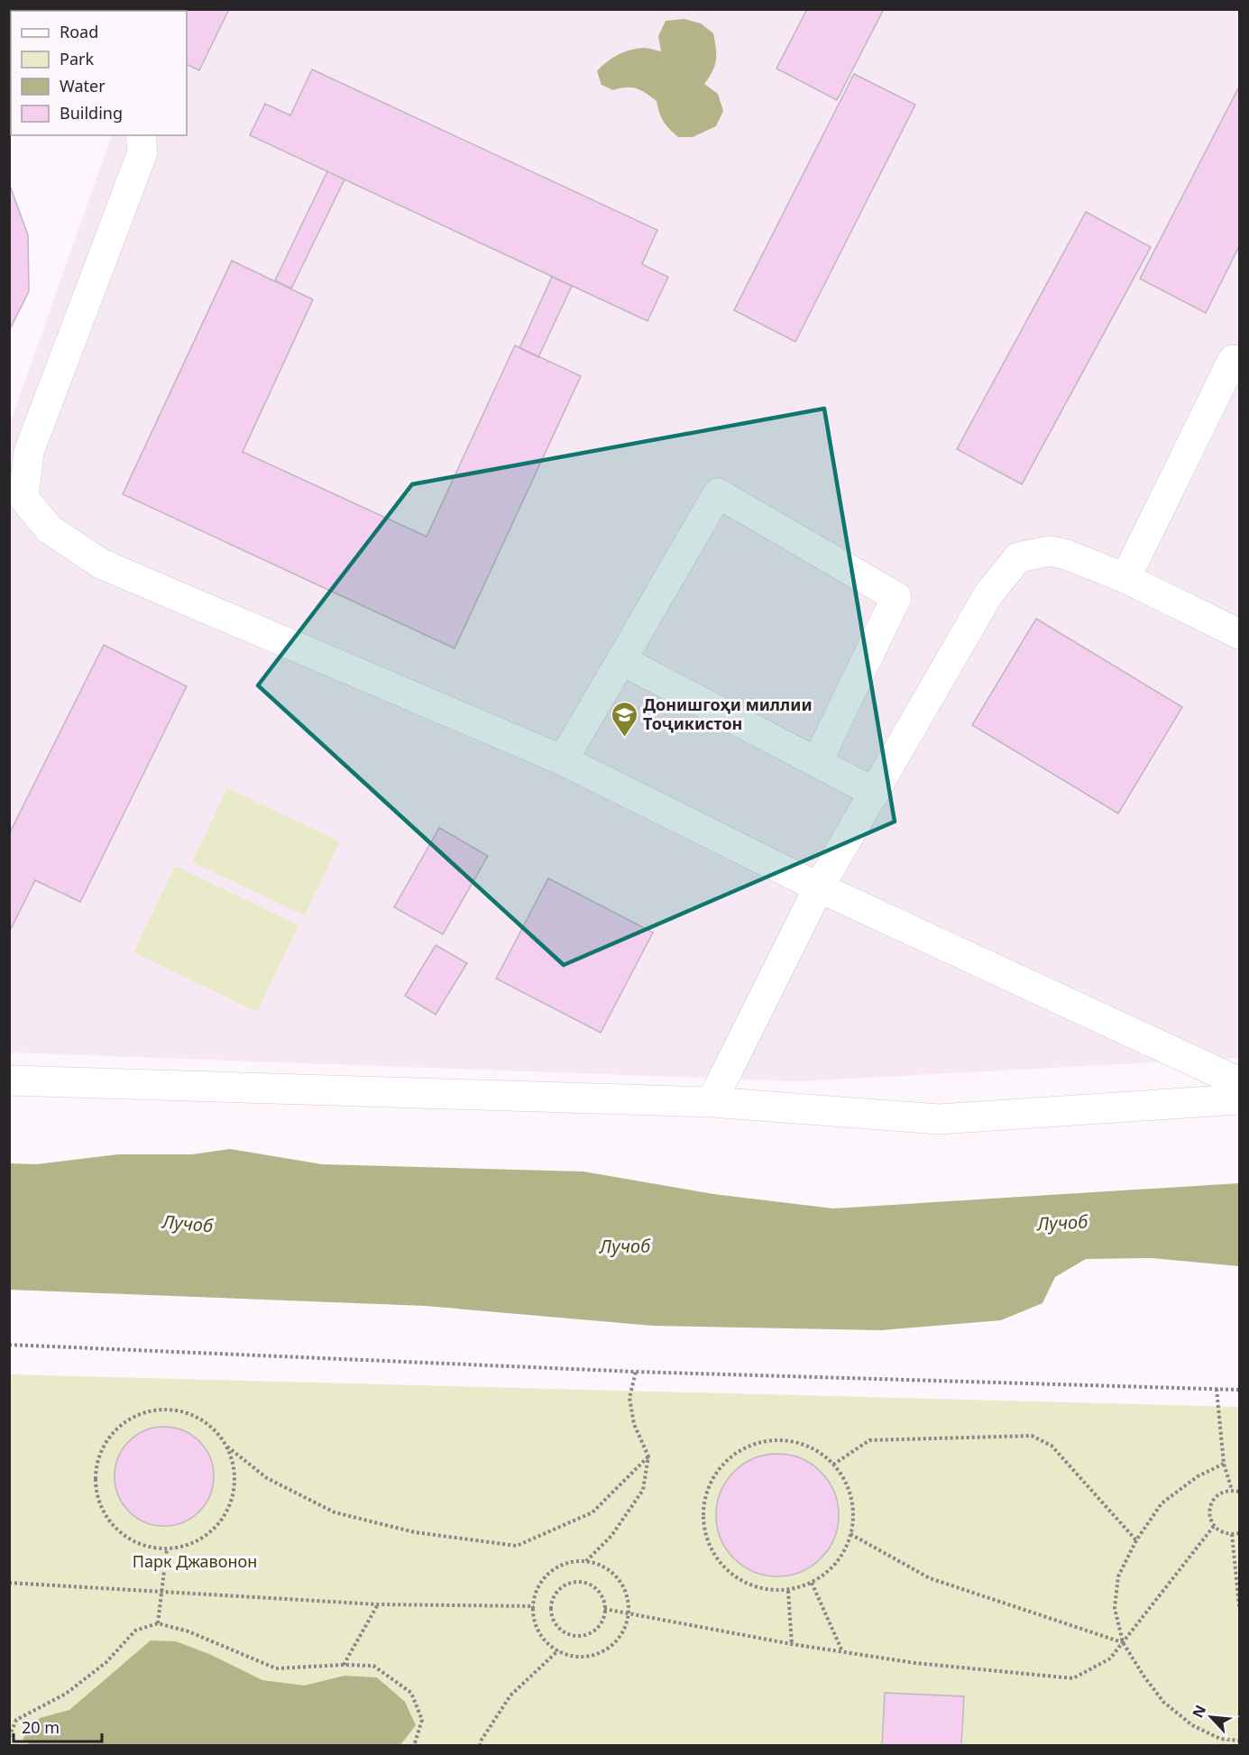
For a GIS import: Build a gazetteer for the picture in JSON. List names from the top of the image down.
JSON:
{
  "water": ["Лучоб"],
  "parks": ["Парк Джавонон"],
  "places": {
    "school or university": ["Донишгоҳи миллии Тоҷикистон"]
  },
  "legend": [
    "Road",
    "Park",
    "Water",
    "Building"
  ],
  "scale_bar": "20 m",
  "north": "top left"
}
